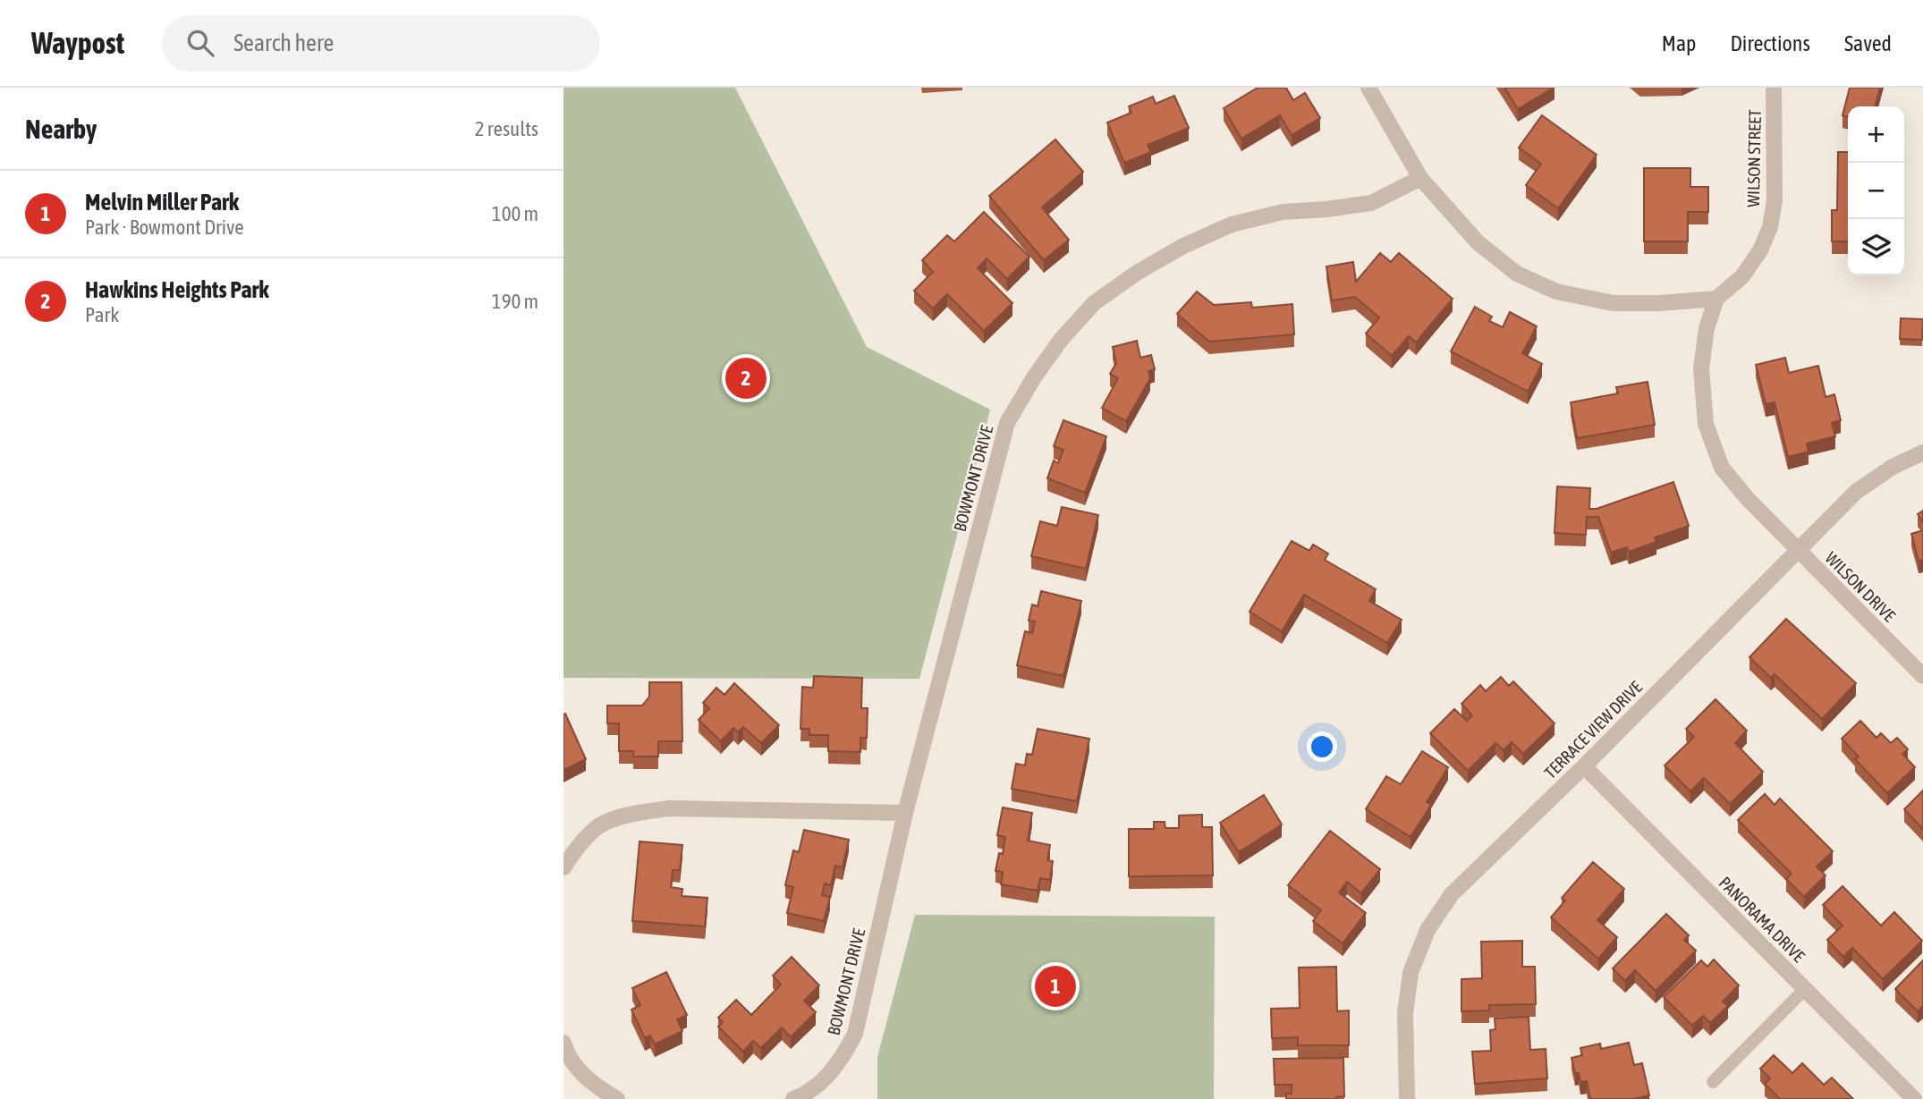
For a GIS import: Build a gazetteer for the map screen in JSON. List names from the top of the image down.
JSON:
{
  "streets": {
    "street": [
      "WILSON STREET",
      "BOWMONT DRIVE",
      "WILSON DRIVE",
      "TERRACE VIEW DRIVE",
      "PANORAMA DRIVE"
    ]
  },
  "crossings": [
    ["WILSON DRIVE", "TERRACE VIEW DRIVE"],
    ["TERRACE VIEW DRIVE", "PANORAMA DRIVE"]
  ],
  "page": {
    "header": "Waypost",
    "search": "Search here",
    "nav": ["Map", "Directions", "Saved"],
    "heading": ["Nearby", "2 results"],
    "map_buttons": ["+", "−"],
    "list": [
      {
        "mark": "1",
        "name": "Melvin Miller Park",
        "note": "Park · Bowmont Drive",
        "value": "100 m"
      },
      {
        "mark": "2",
        "name": "Hawkins Heights Park",
        "note": "Park",
        "value": "190 m"
      }
    ],
    "pins": ["2", "1"]
  }
}
